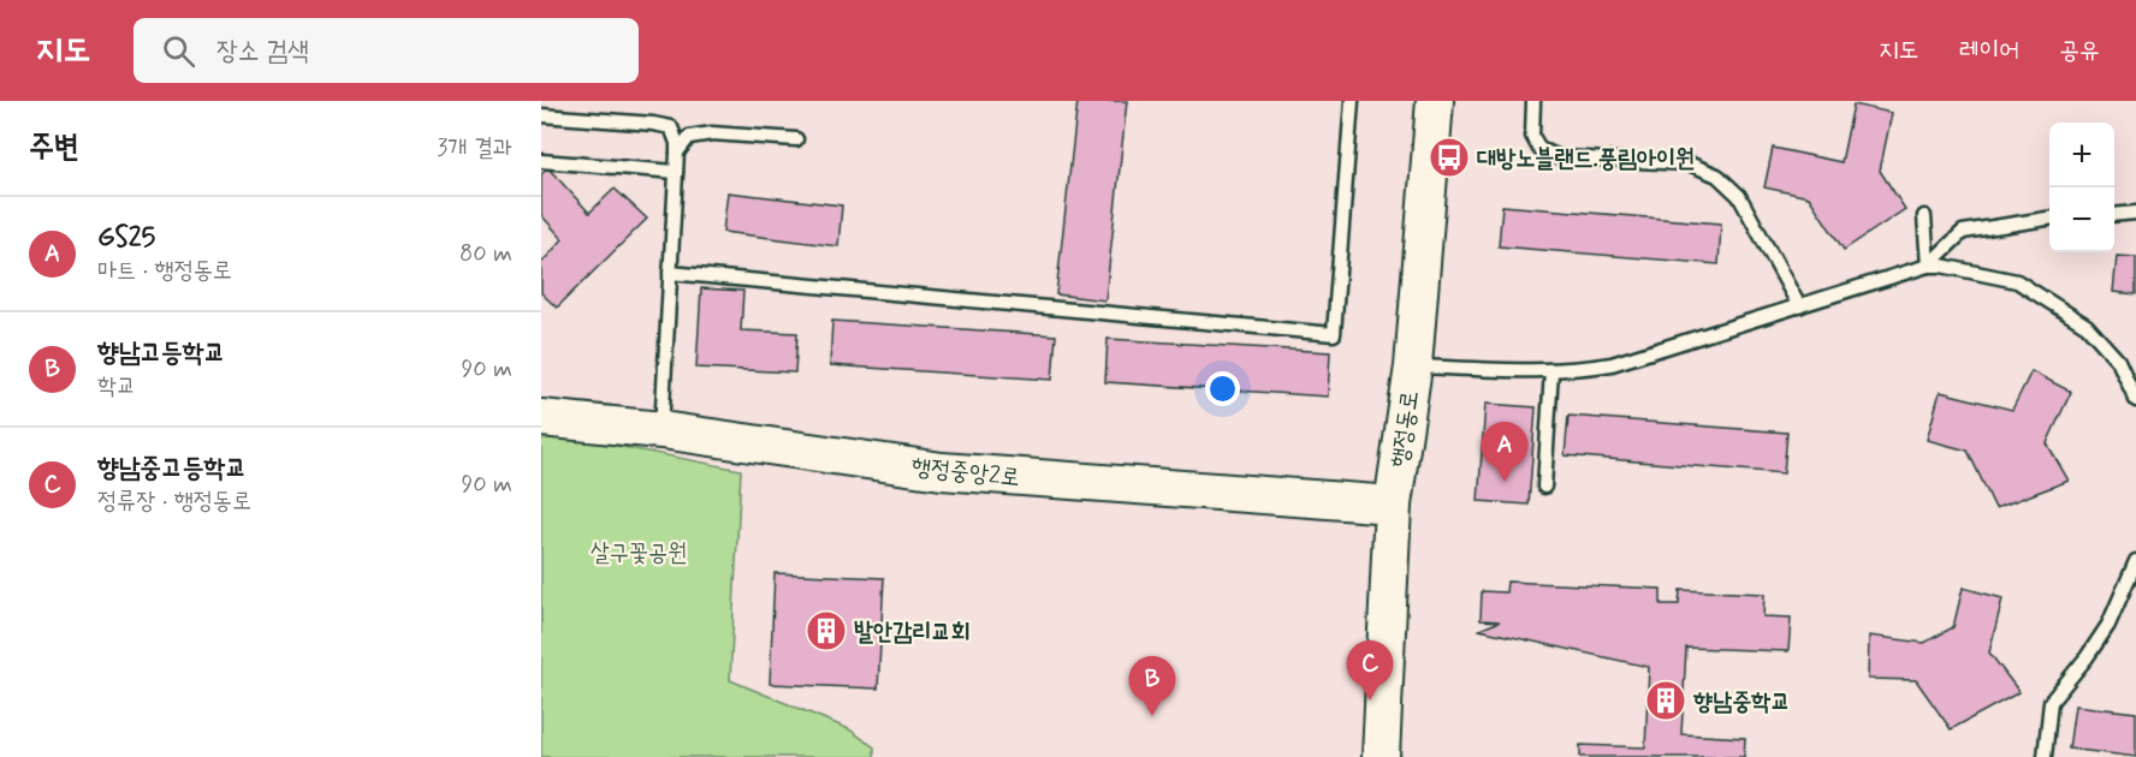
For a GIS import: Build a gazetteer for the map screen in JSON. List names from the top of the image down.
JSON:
{
  "streets": {
    "street": ["행정동로", "행정중앙2로"]
  },
  "crossings": [
    ["행정동로", "행정중앙2로"]
  ],
  "parks": ["살구꽃공원"],
  "places": {
    "bus stop": ["대방노블랜드.풍림아이원"],
    "building": ["발안감리교회", "향남중학교"]
  },
  "page": {
    "header": "지도",
    "search": "장소 검색",
    "nav": ["지도", "레이어", "공유"],
    "heading": ["주변", "3개 결과"],
    "map_buttons": ["+", "−"],
    "list": [
      {
        "mark": "A",
        "name": "GS25",
        "note": "마트 · 행정동로",
        "value": "80 m"
      },
      {
        "mark": "B",
        "name": "향남고등학교",
        "note": "학교",
        "value": "90 m"
      },
      {
        "mark": "C",
        "name": "향남중고등학교",
        "note": "정류장 · 행정동로",
        "value": "90 m"
      }
    ],
    "pins": ["A", "C", "B"]
  }
}
